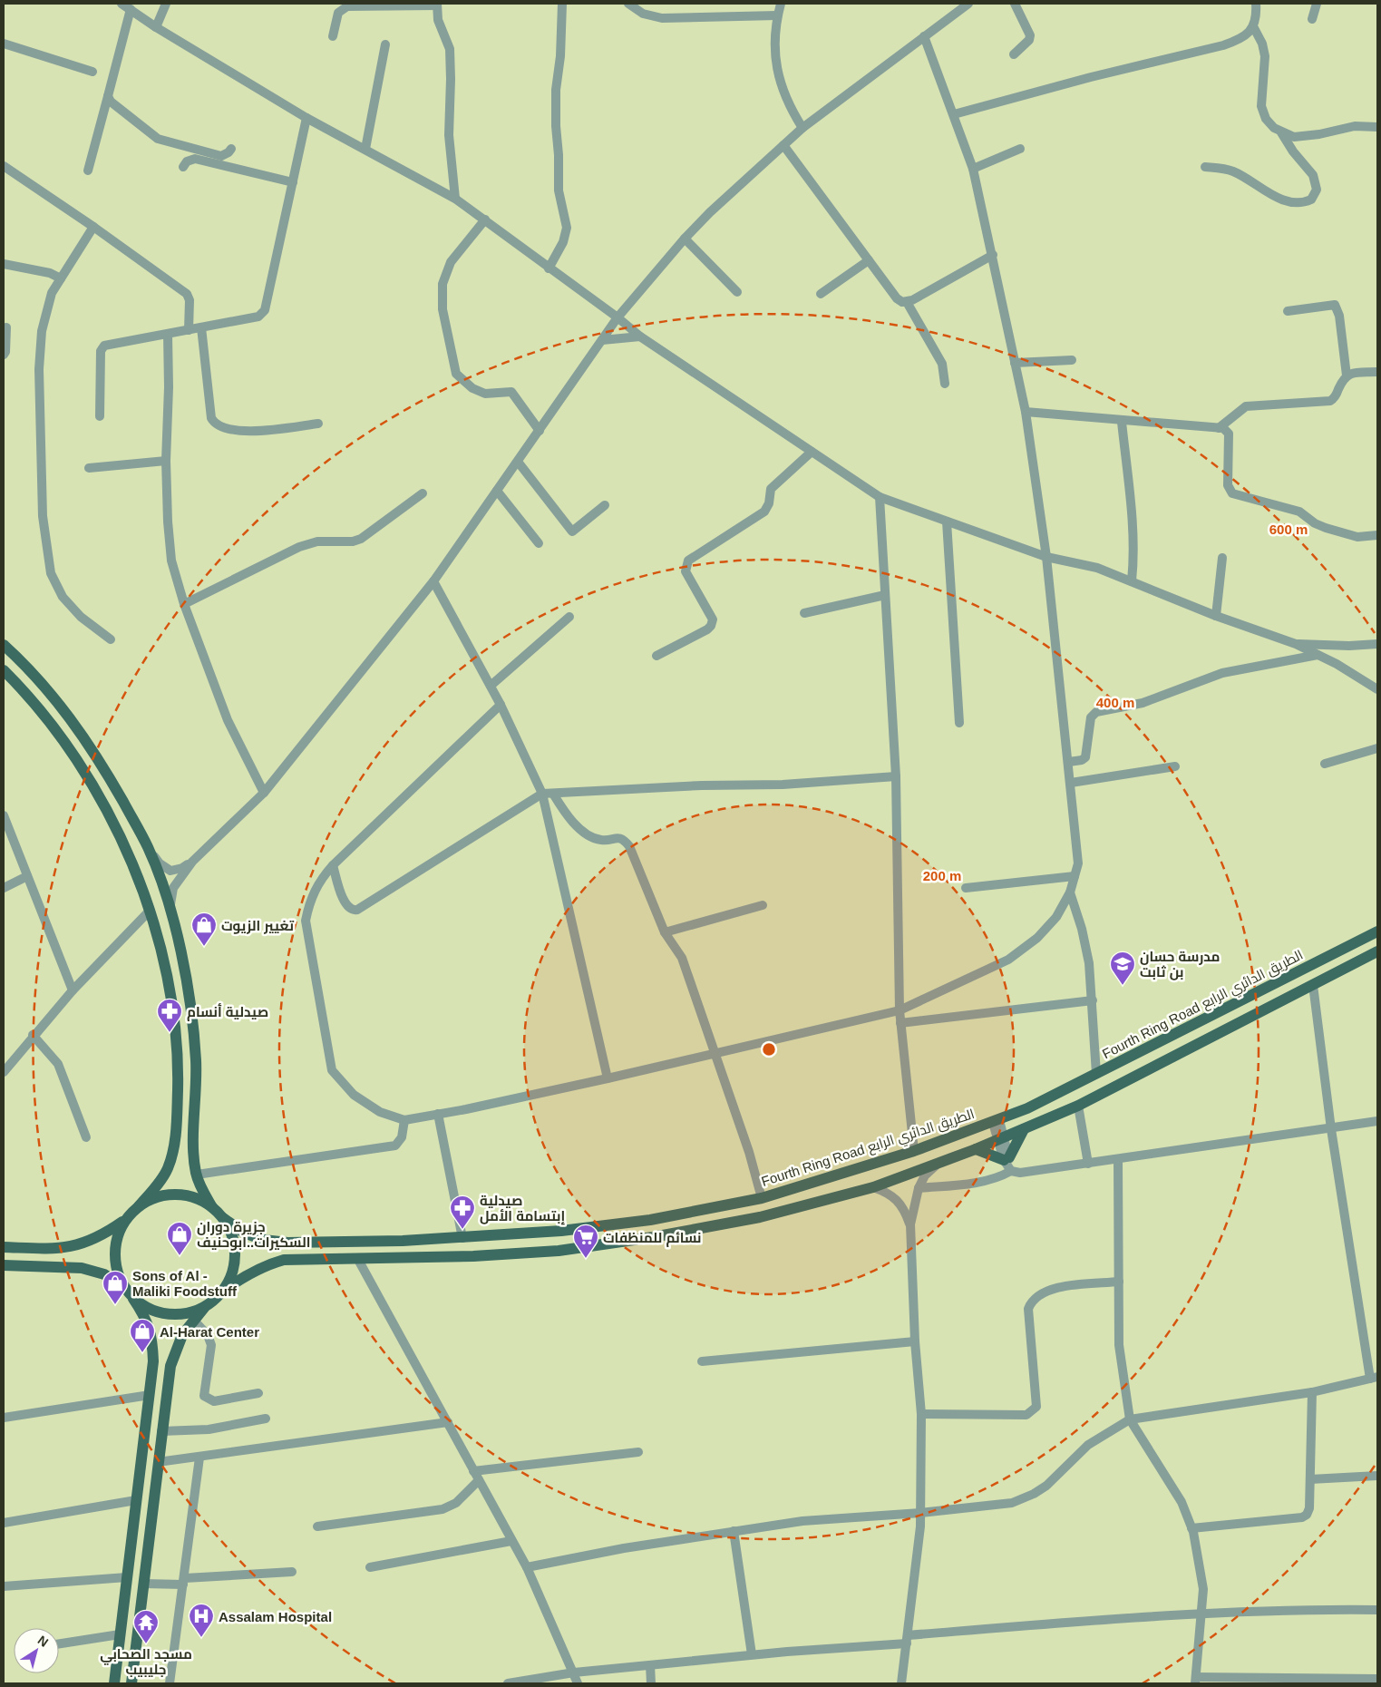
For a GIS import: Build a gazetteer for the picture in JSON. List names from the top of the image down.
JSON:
{
  "streets": {
    "main road": ["Fourth Ring Road الطريق الدائري الرابع"]
  },
  "places": {
    "shop": [
      "تغيير الزيوت",
      "جزيرة دوران السكيرات..ابوحنيف",
      "Sons of Al - Maliki Foodstuff",
      "Al-Harat Center"
    ],
    "school or university": ["مدرسة حسان بن ثابت"],
    "pharmacy": ["صيدلية أنسام", "صيدلية إبتسامة الأمل"],
    "supermarket": ["نسائم للمنظفات"],
    "hospital": ["Assalam Hospital"],
    "temple": ["مسجد الصحابي جليبيب"]
  },
  "north": "top right",
  "rings": ["600 m", "400 m", "200 m"]
}
